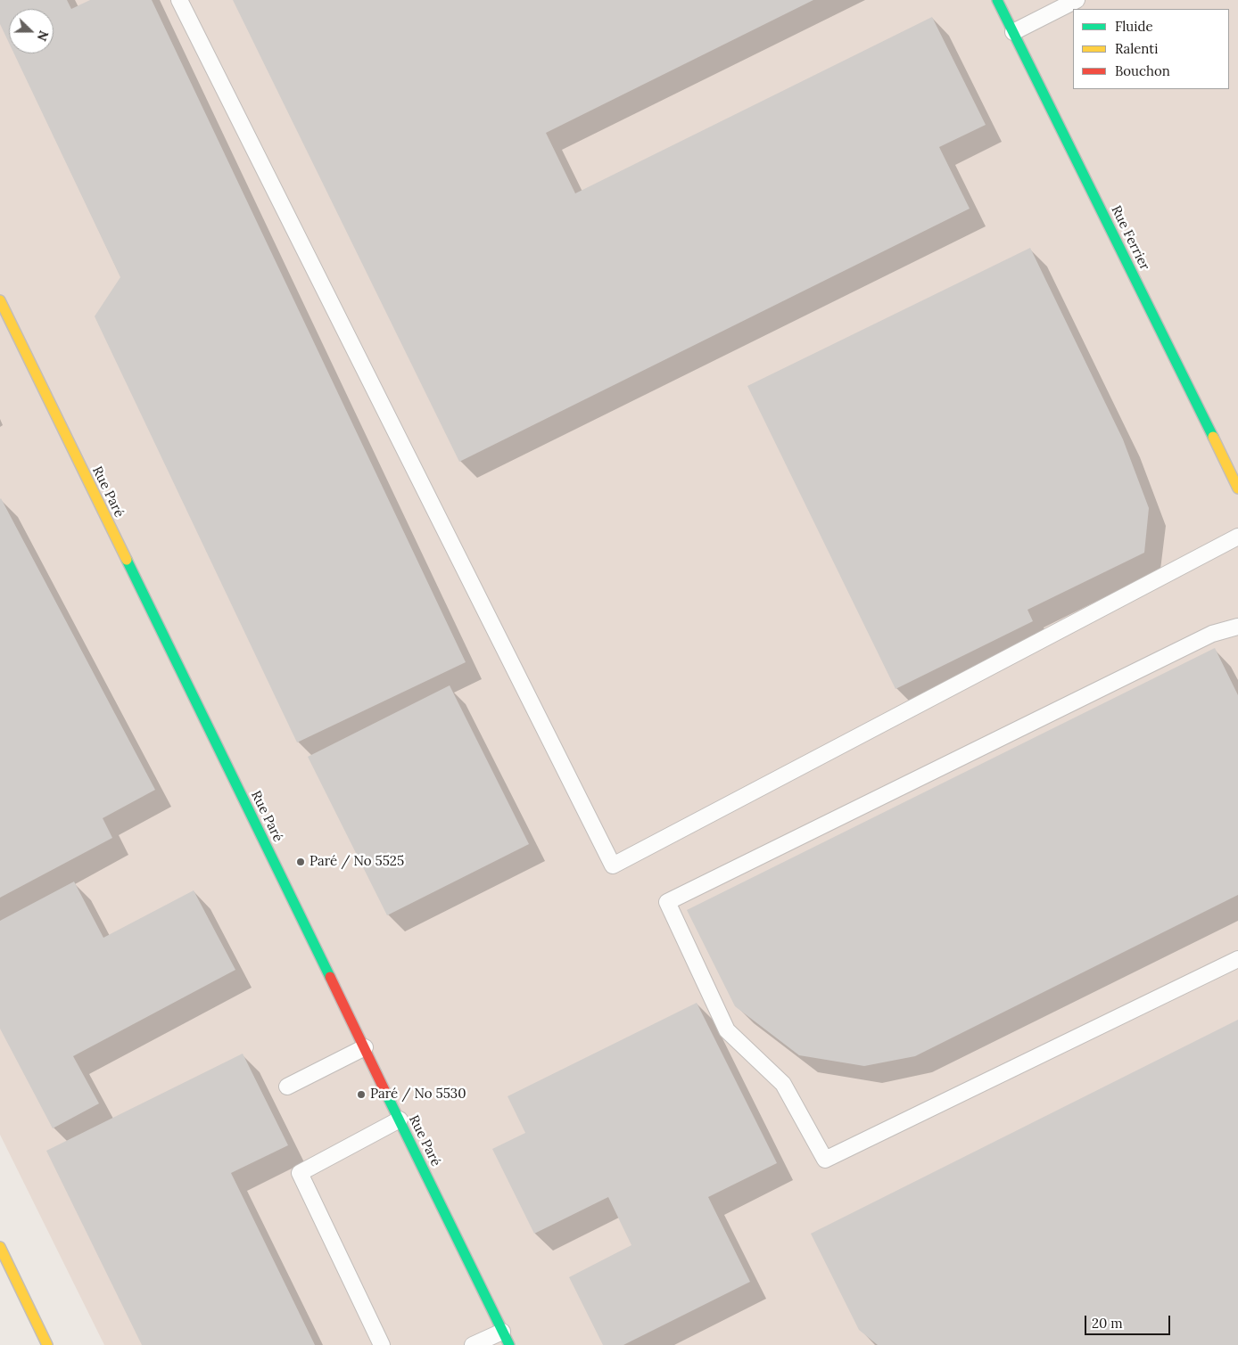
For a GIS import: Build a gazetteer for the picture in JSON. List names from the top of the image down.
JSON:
{
  "streets": {
    "street": ["Rue Ferrier", "Rue Paré"]
  },
  "places": ["Paré / No 5525", "Paré / No 5530"],
  "legend": ["Fluide", "Ralenti", "Bouchon"],
  "scale_bar": "20 m",
  "north": "right"
}
